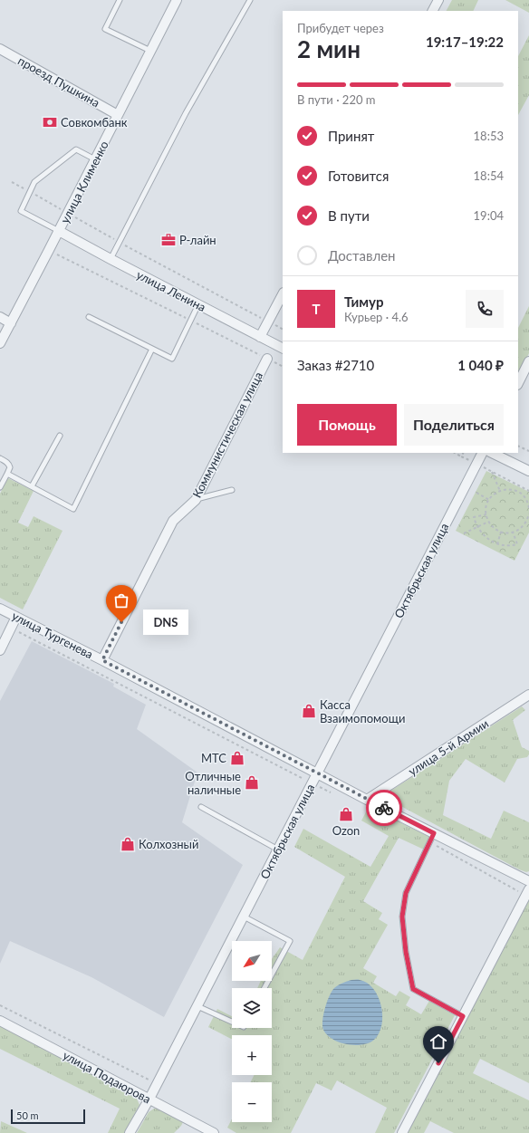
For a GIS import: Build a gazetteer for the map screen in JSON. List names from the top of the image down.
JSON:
{
  "streets": {
    "street": [
      "проезд Пушкина",
      "улица Клименко",
      "улица Ленина",
      "Коммунистическая улица",
      "Октябрьская улица",
      "улица Тургенева",
      "улица 5-й Армии",
      "улица Подаюрова"
    ]
  },
  "crossings": [
    ["проезд Пушкина", "улица Клименко"],
    ["улица Клименко", "улица Ленина"],
    ["Коммунистическая улица", "улица Тургенева"],
    ["Октябрьская улица", "улица Тургенева"],
    ["Октябрьская улица", "улица Подаюрова"],
    ["улица Тургенева", "улица 5-й Армии"]
  ],
  "places": {
    "bank": ["Совкомбанк"],
    "office": ["Р-лайн"],
    "other": ["DNS"],
    "shop": [
      "Касса Взаимопомощи",
      "МТС",
      "Отличные наличные",
      "Ozon",
      "Колхозный"
    ]
  },
  "scale_bar": "50 m",
  "north": "bottom left",
  "page": {
    "heading": ["2 мин", "Прибудет через", "19:17–19:22"],
    "panel": [
      "Тимур",
      "Курьер · 4.6",
      "Заказ #2710",
      "1 040 ₽"
    ],
    "bar": "В пути · 220 m",
    "list": [
      ["Принят", "18:53"],
      ["Готовится", "18:54"],
      ["В пути", "19:04"],
      "Доставлен"
    ],
    "round": "Т",
    "buttons": ["Помощь", "Поделиться"],
    "bubble": "DNS",
    "map_buttons": ["+", "−"],
    "scale": "50 m"
  }
}
